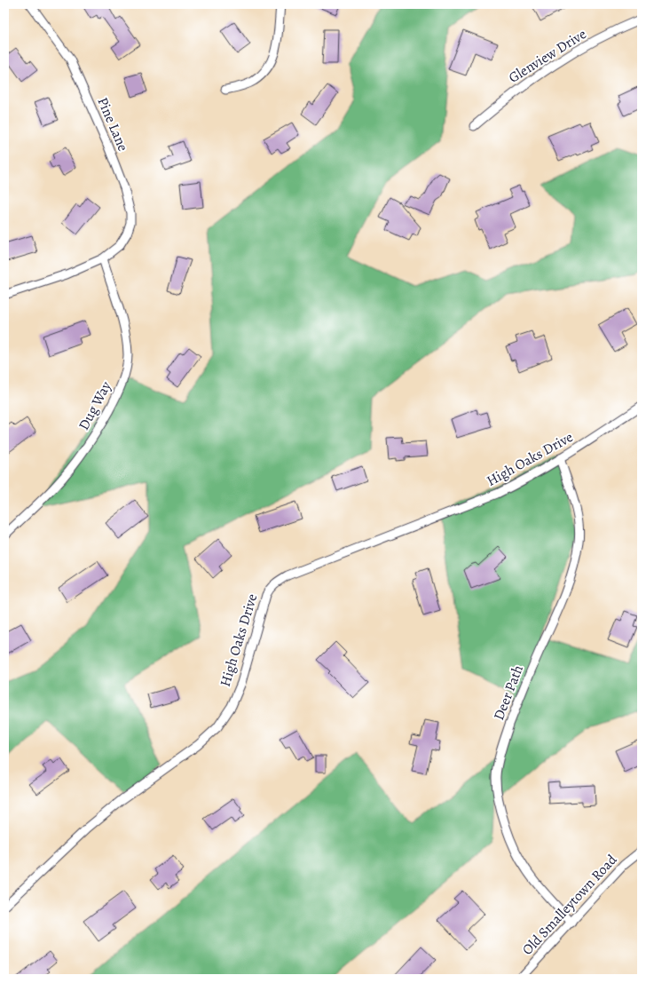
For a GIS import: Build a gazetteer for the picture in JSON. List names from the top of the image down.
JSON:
{
  "streets": {
    "street": [
      "Glenview Drive",
      "Pine Lane",
      "Dug Way",
      "High Oaks Drive",
      "Deer Path",
      "Old Smalleytown Road"
    ]
  },
  "crossings": [
    ["Pine Lane", "Dug Way"],
    ["High Oaks Drive", "Deer Path"],
    ["Deer Path", "Old Smalleytown Road"]
  ]
}
